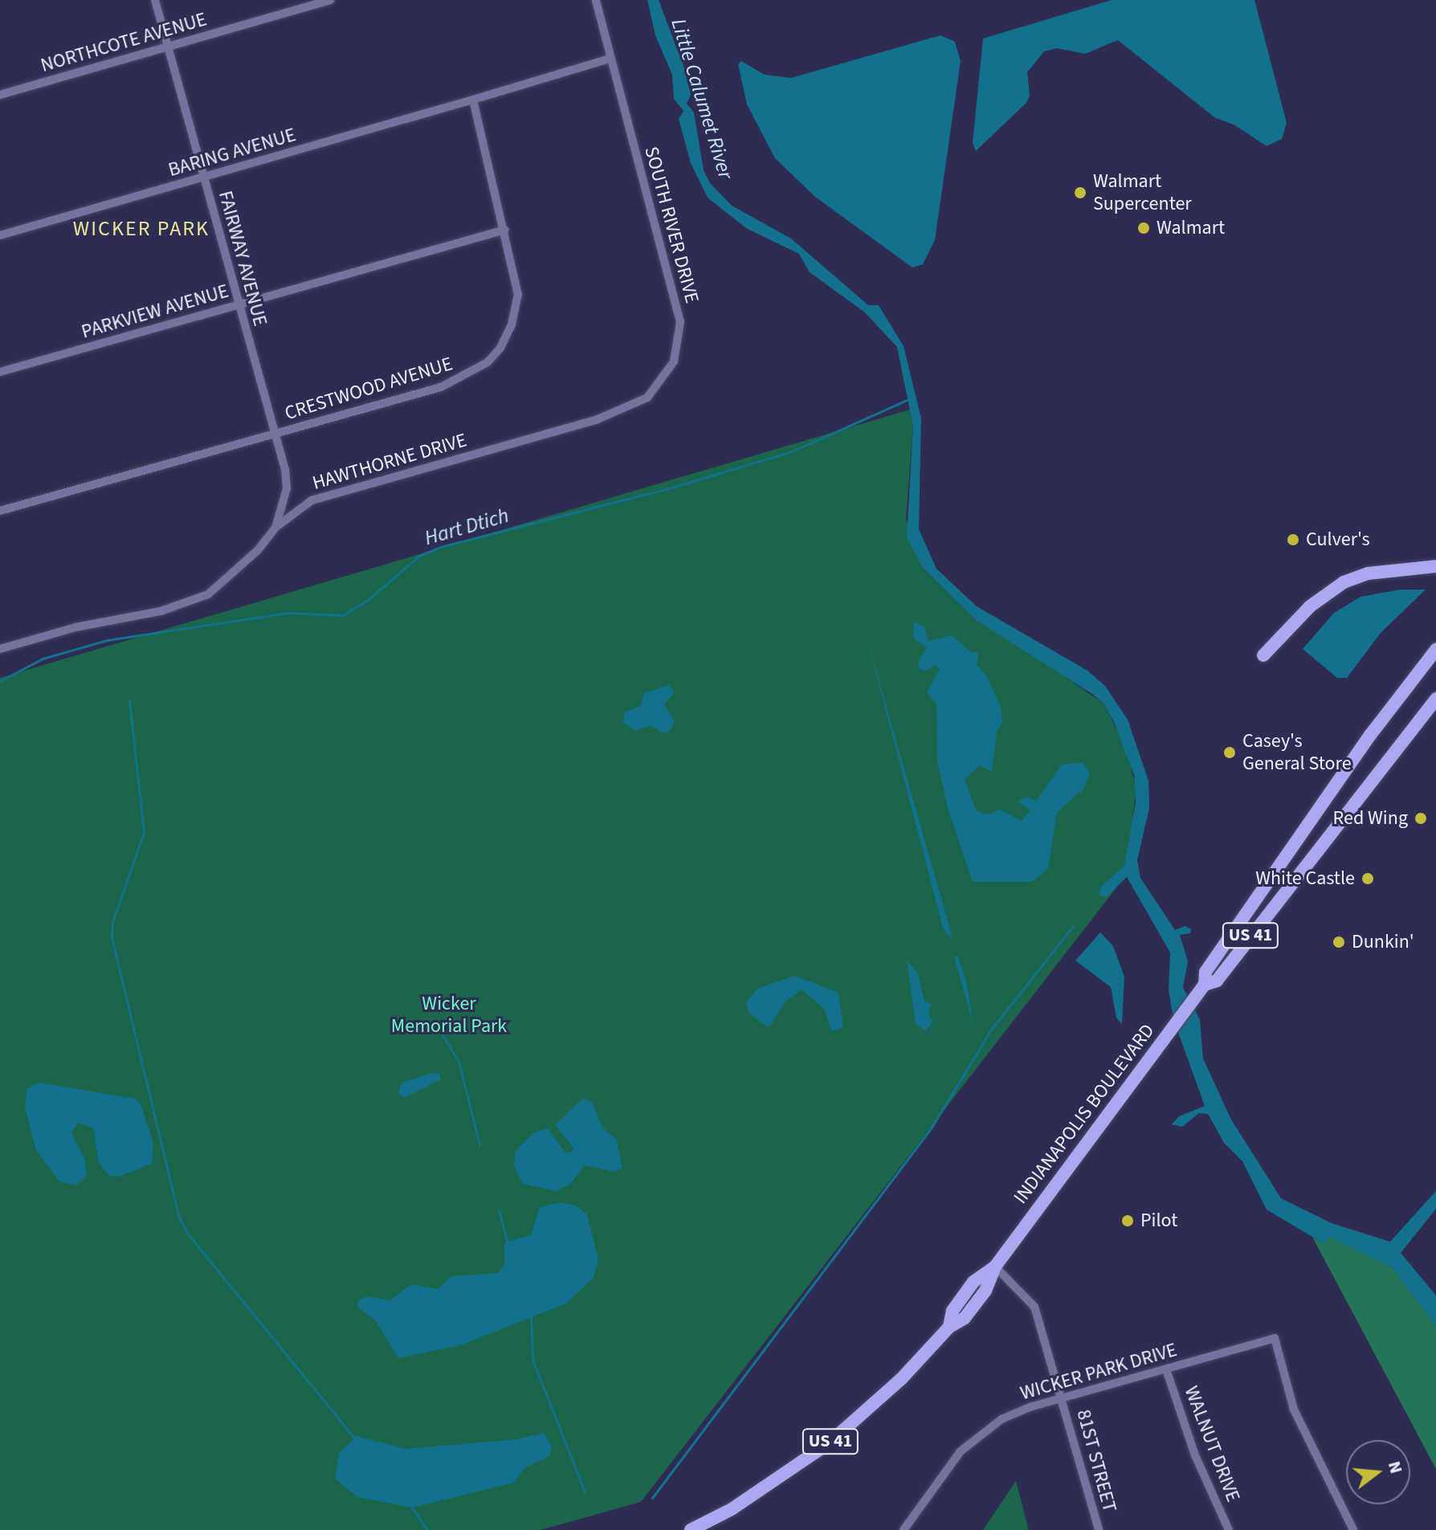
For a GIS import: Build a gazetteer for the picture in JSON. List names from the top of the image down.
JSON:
{
  "streets": {
    "highway": ["US 41", "INDIANAPOLIS BOULEVARD"],
    "street": [
      "NORTHCOTE AVENUE",
      "BARING AVENUE",
      "SOUTH RIVER DRIVE",
      "FAIRWAY AVENUE",
      "PARKVIEW AVENUE",
      "CRESTWOOD AVENUE",
      "HAWTHORNE DRIVE",
      "WICKER PARK DRIVE",
      "WALNUT DRIVE",
      "81ST STREET"
    ]
  },
  "crossings": [
    ["NORTHCOTE AVENUE", "FAIRWAY AVENUE"],
    ["BARING AVENUE", "FAIRWAY AVENUE"],
    ["BARING AVENUE", "CRESTWOOD AVENUE"],
    ["SOUTH RIVER DRIVE", "HAWTHORNE DRIVE"],
    ["FAIRWAY AVENUE", "PARKVIEW AVENUE"],
    ["FAIRWAY AVENUE", "CRESTWOOD AVENUE"],
    ["FAIRWAY AVENUE", "HAWTHORNE DRIVE"],
    ["PARKVIEW AVENUE", "CRESTWOOD AVENUE"],
    ["INDIANAPOLIS BOULEVARD", "81ST STREET"],
    ["WICKER PARK DRIVE", "WALNUT DRIVE"],
    ["WICKER PARK DRIVE", "81ST STREET"]
  ],
  "districts": ["WICKER PARK"],
  "water": ["Little Calumet River", "Hart Dtich"],
  "parks": ["Wicker Memorial Park"],
  "places": [
    "Walmart Supercenter",
    "Walmart",
    "Culver's",
    "Casey's General Store",
    "Red Wing",
    "White Castle",
    "Dunkin'",
    "Pilot"
  ],
  "north": "right"
}
